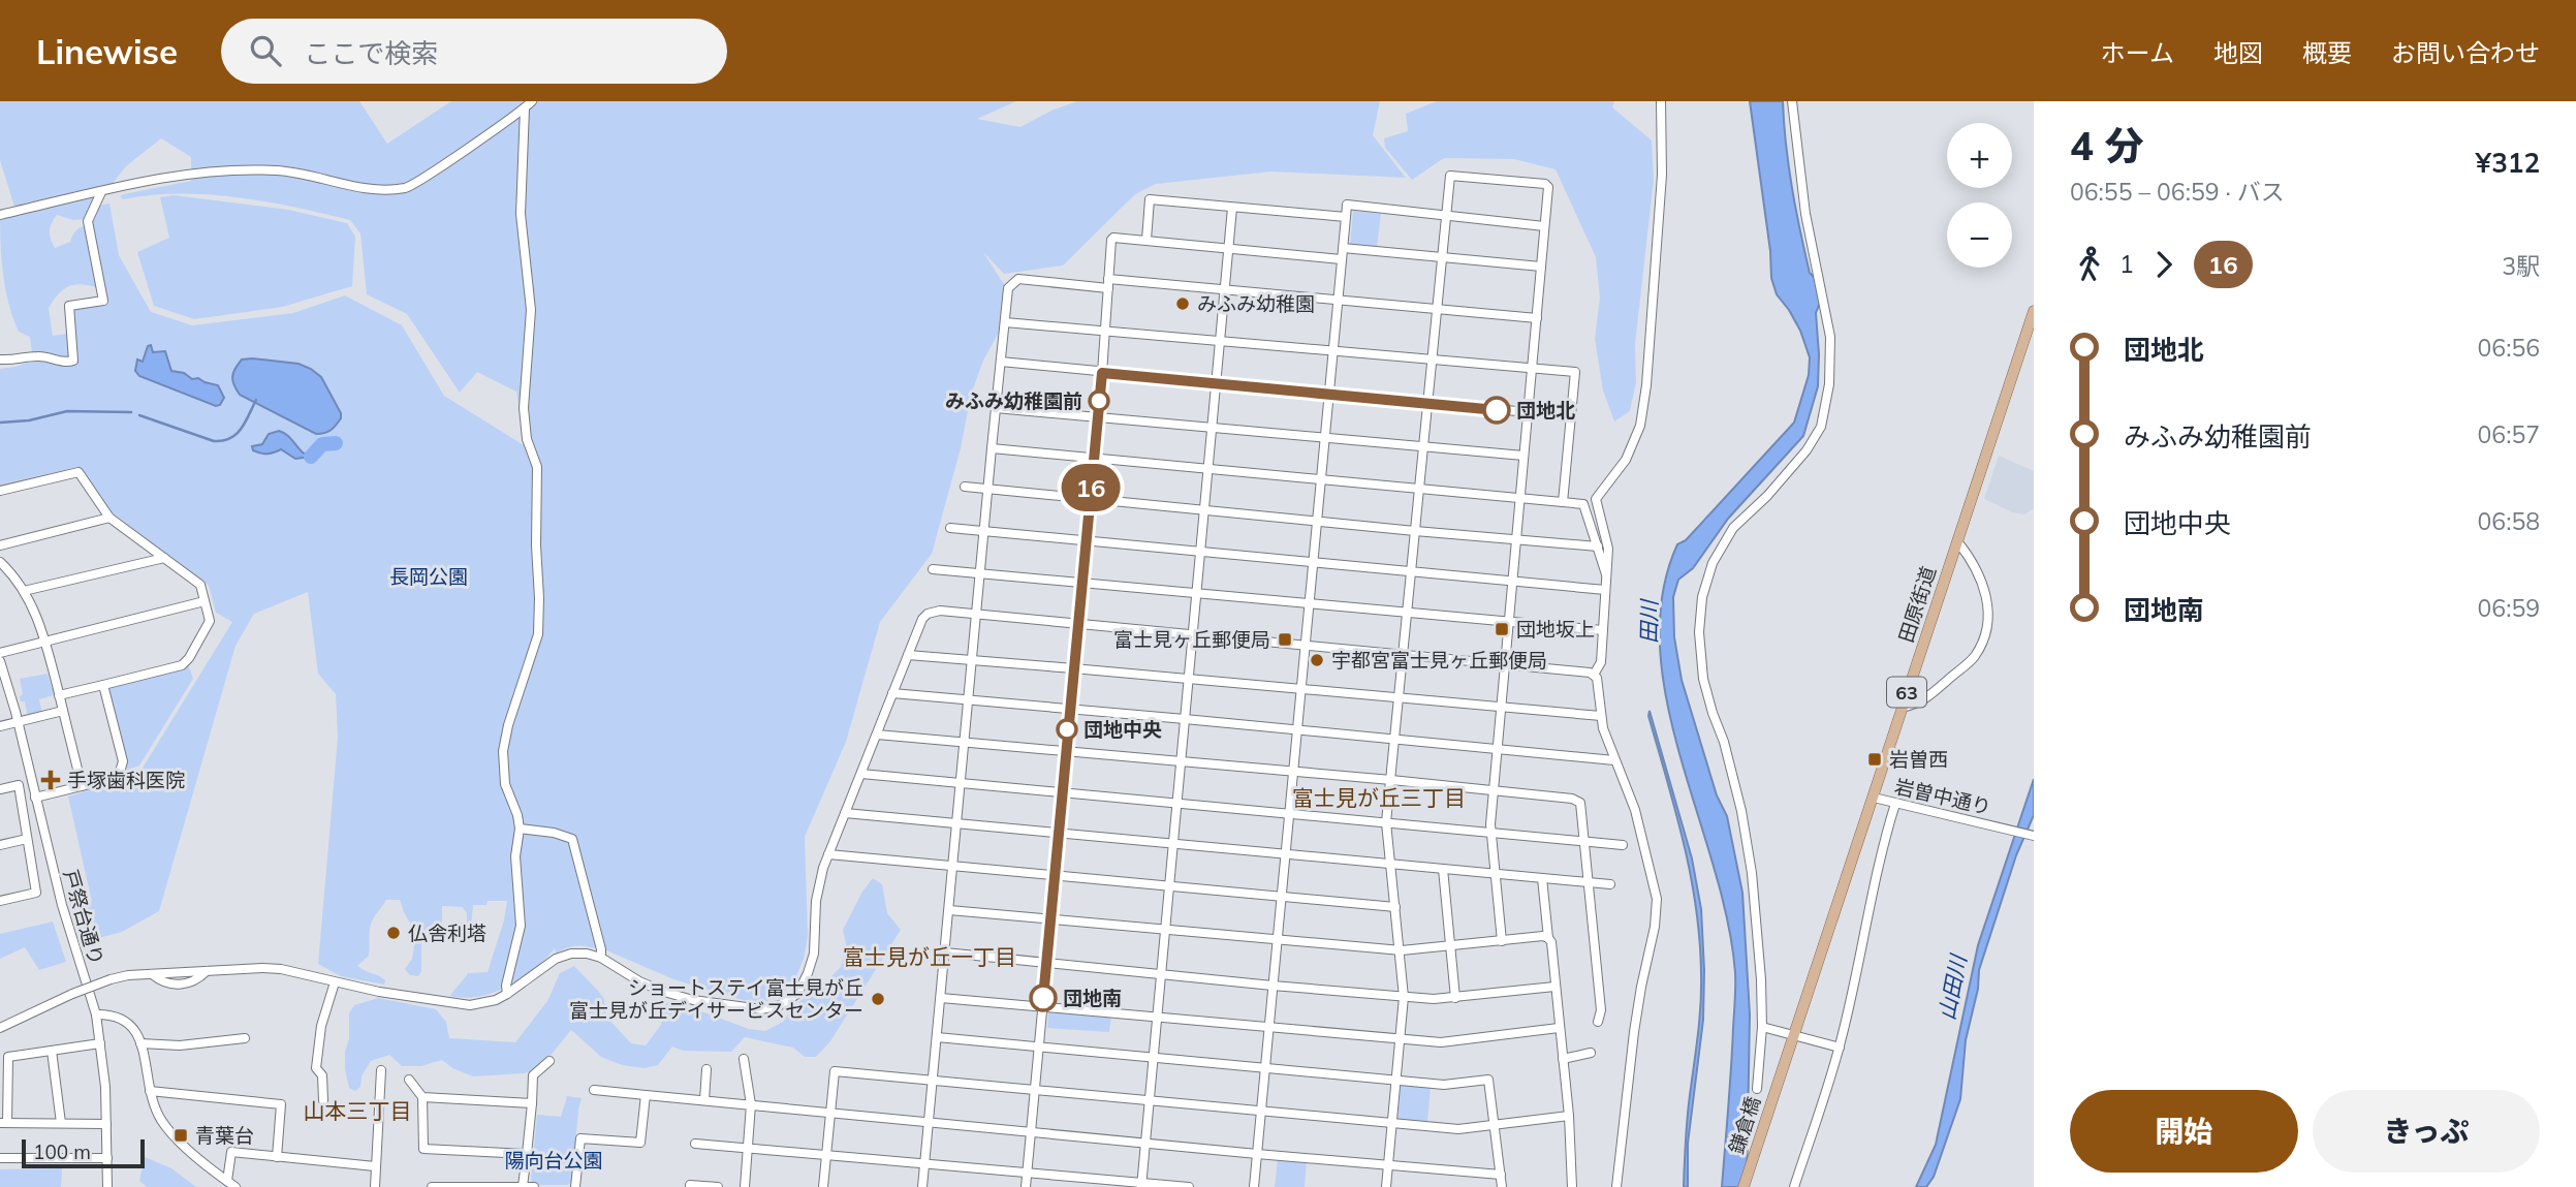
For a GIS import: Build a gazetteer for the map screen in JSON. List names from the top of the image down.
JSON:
{
  "streets": {
    "main road": ["田原街道", "63", "鎌倉橋"],
    "street": ["岩曽中通り", "戸祭台通り"]
  },
  "crossings": [
    ["田原街道", "岩曽中通り"],
    ["田原街道", "鎌倉橋"]
  ],
  "districts": ["富士見が丘三丁目", "富士見が丘一丁目", "山本三丁目"],
  "water": ["田川", "山田川"],
  "parks": ["長岡公園", "陽向台公園"],
  "places": {
    "other": [
      "みふみ幼稚園",
      "みふみ幼稚園前",
      "団地北",
      "宇都宮富士見ヶ丘郵便局",
      "団地中央",
      "仏舎利塔",
      "団地南",
      "ショートステイ富士見が丘 富士見が丘デイサービスセンター"
    ],
    "transit": [
      "団地坂上",
      "富士見ヶ丘郵便局",
      "岩曽西",
      "青葉台"
    ],
    "health": ["手塚歯科医院"]
  },
  "lines": ["bus line 16"],
  "scale_bar": "100 m",
  "page": {
    "header": "Linewise",
    "search": "ここで検索",
    "nav": [
      "ホーム",
      "地図",
      "概要",
      "お問い合わせ"
    ],
    "on_map": "16",
    "heading": ["4 分", "06:55 – 06:59 · バス", "¥312"],
    "map_buttons": ["+", "−"],
    "legs": ["1", "16", "3駅"],
    "list": [
      {
        "name": "団地北",
        "value": "06:56"
      },
      {
        "name": "みふみ幼稚園前",
        "value": "06:57"
      },
      {
        "name": "団地中央",
        "value": "06:58"
      },
      {
        "name": "団地南",
        "value": "06:59"
      }
    ],
    "buttons": ["開始", "きっぷ"],
    "scale": "100 m"
  }
}
